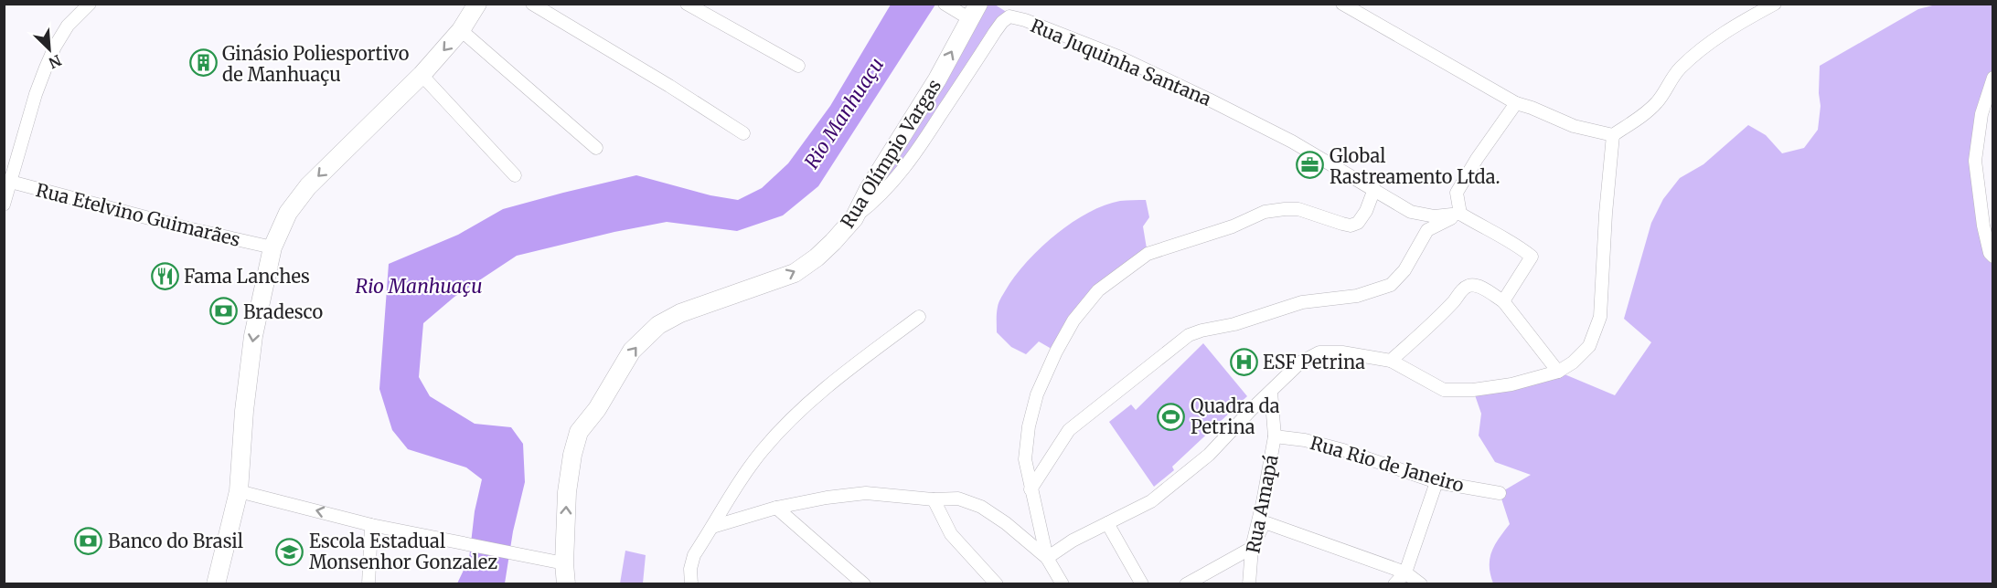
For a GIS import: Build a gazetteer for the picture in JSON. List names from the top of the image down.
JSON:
{
  "streets": {
    "street": [
      "Rua Juquinha Santana",
      "Rua Olímpio Vargas",
      "Rua Etelvino Guimarães",
      "Rua Rio de Janeiro",
      "Rua Amapá"
    ]
  },
  "crossings": [
    ["Rua Juquinha Santana", "Rua Olímpio Vargas"],
    ["Rua Rio de Janeiro", "Rua Amapá"]
  ],
  "water": ["Rio Manhuaçu"],
  "places": {
    "building": ["Ginásio Poliesportivo de Manhuaçu"],
    "office": ["Global Rastreamento Ltda."],
    "restaurant": ["Fama Lanches"],
    "bank": ["Bradesco", "Banco do Brasil"],
    "hospital": ["ESF Petrina"],
    "sports": ["Quadra da Petrina"],
    "school or university": ["Escola Estadual Monsenhor Gonzalez"]
  },
  "north": "bottom right"
}
